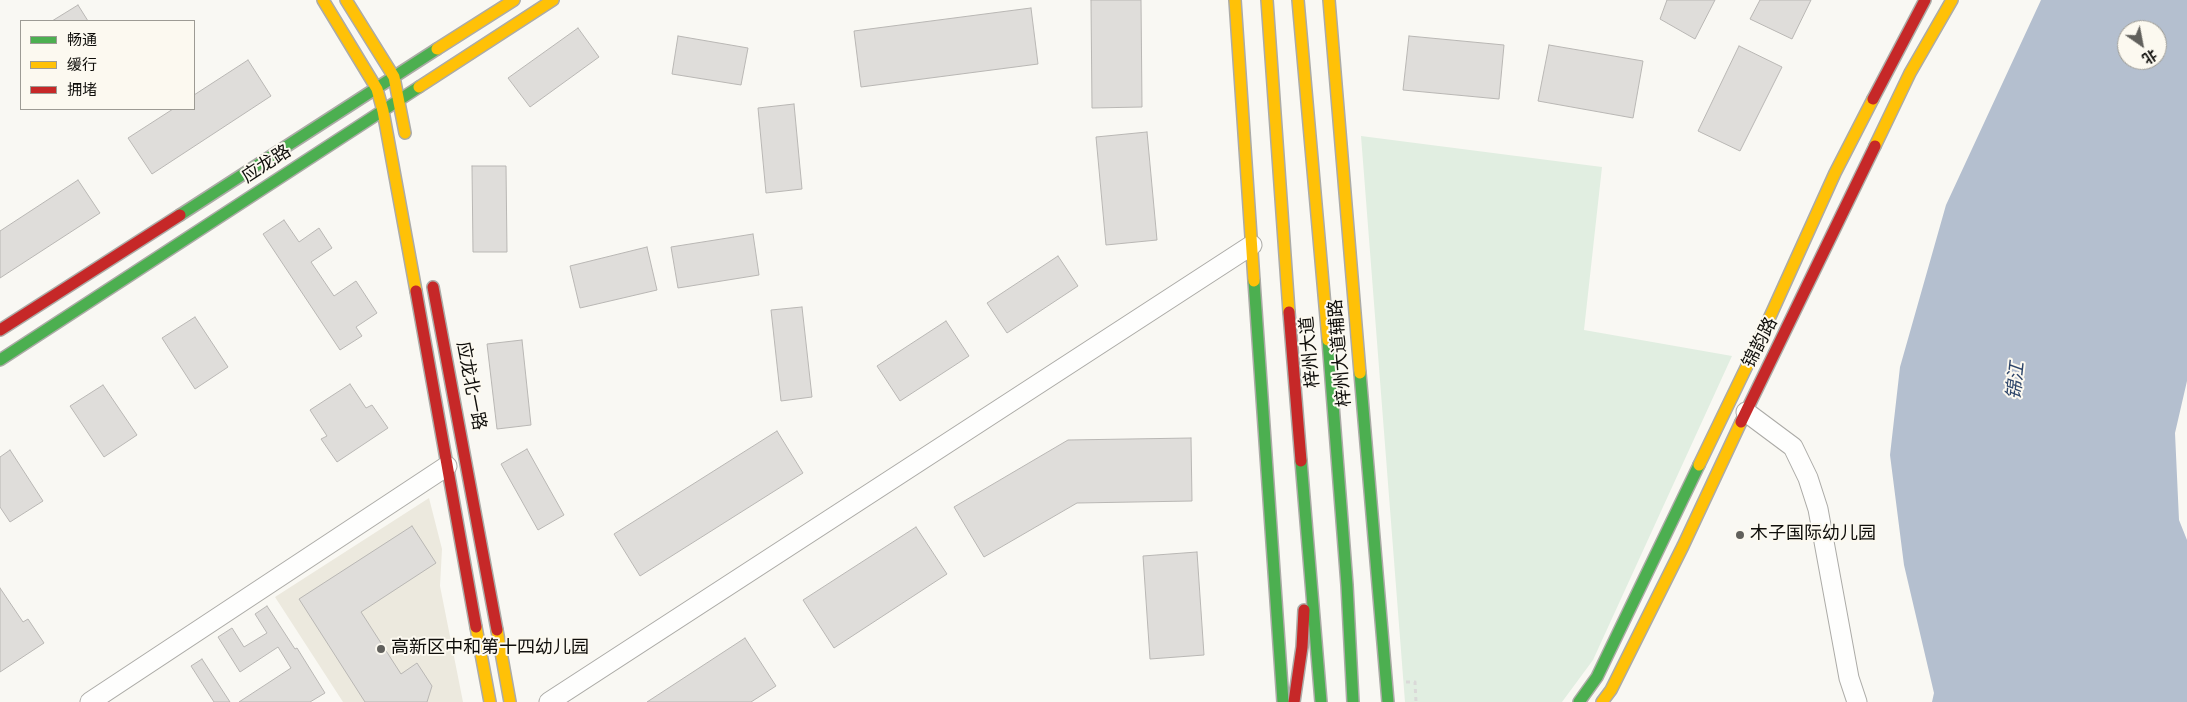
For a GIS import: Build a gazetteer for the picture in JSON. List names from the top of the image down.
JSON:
{
  "streets": {
    "main road": [
      "应龙路",
      "锦韵路",
      "梓州大道",
      "梓州大道辅路",
      "应龙北一路"
    ]
  },
  "crossings": [
    ["应龙路", "应龙北一路"]
  ],
  "water": ["锦江"],
  "places": ["木子国际幼儿园", "高新区中和第十四幼儿园"],
  "legend": ["畅通", "缓行", "拥堵"],
  "north": "bottom right"
}
